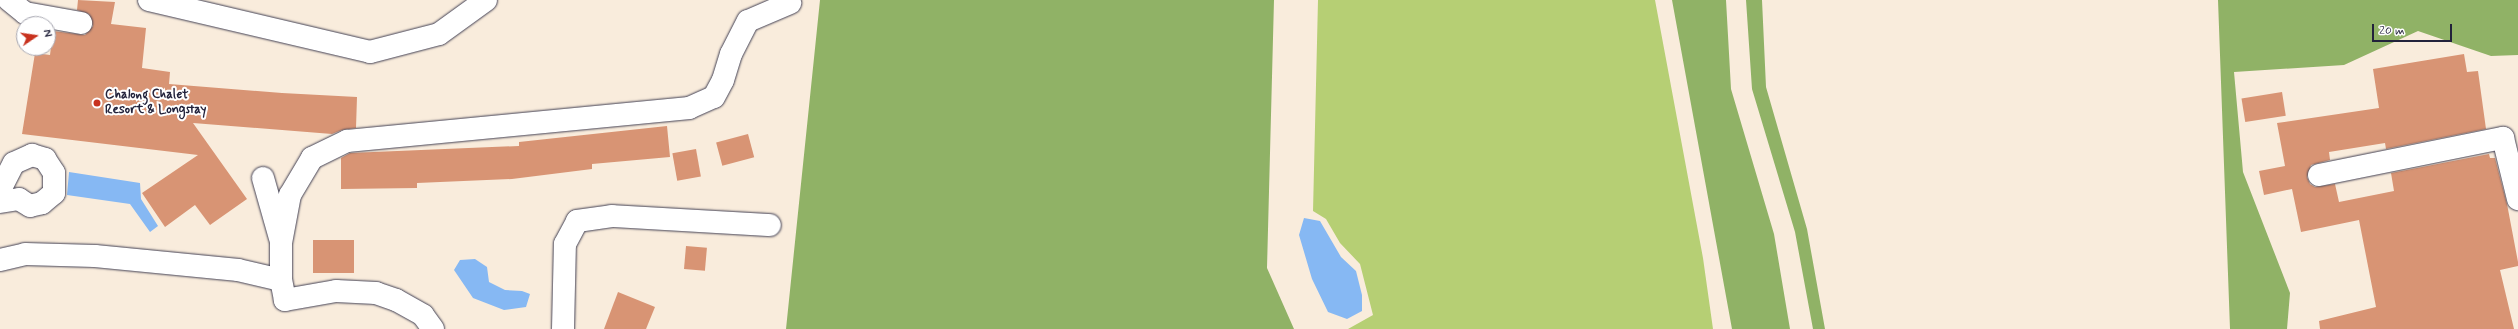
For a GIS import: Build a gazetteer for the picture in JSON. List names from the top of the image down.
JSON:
{
  "places": ["Chalong Chalet Resort & Longstay"],
  "scale_bar": "20 m",
  "north": "right"
}
